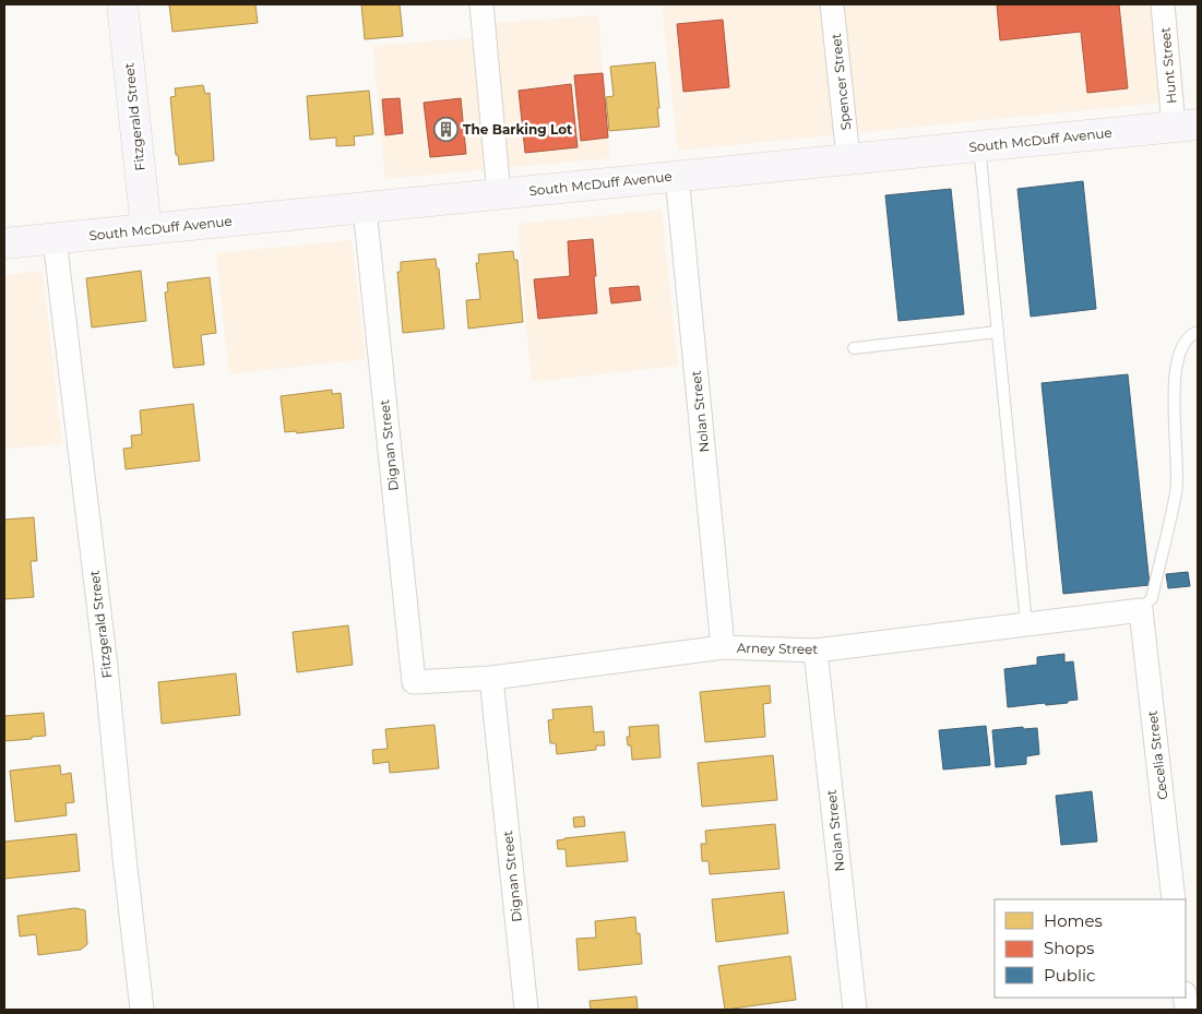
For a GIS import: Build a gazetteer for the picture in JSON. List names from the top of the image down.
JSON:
{
  "streets": {
    "main road": ["Fitzgerald Street", "South McDuff Avenue"],
    "street": [
      "Hunt Street",
      "Spencer Street",
      "Nolan Street",
      "Dignan Street",
      "Arney Street",
      "Cecelia Street"
    ]
  },
  "crossings": [
    ["Hunt Street", "South McDuff Avenue"],
    ["Spencer Street", "South McDuff Avenue"],
    ["Fitzgerald Street", "South McDuff Avenue"],
    ["South McDuff Avenue", "Nolan Street"],
    ["South McDuff Avenue", "Dignan Street"],
    ["Nolan Street", "Arney Street"],
    ["Dignan Street", "Arney Street"],
    ["Arney Street", "Cecelia Street"]
  ],
  "places": {
    "building": ["The Barking Lot"]
  },
  "legend": ["Homes", "Shops", "Public"]
}
